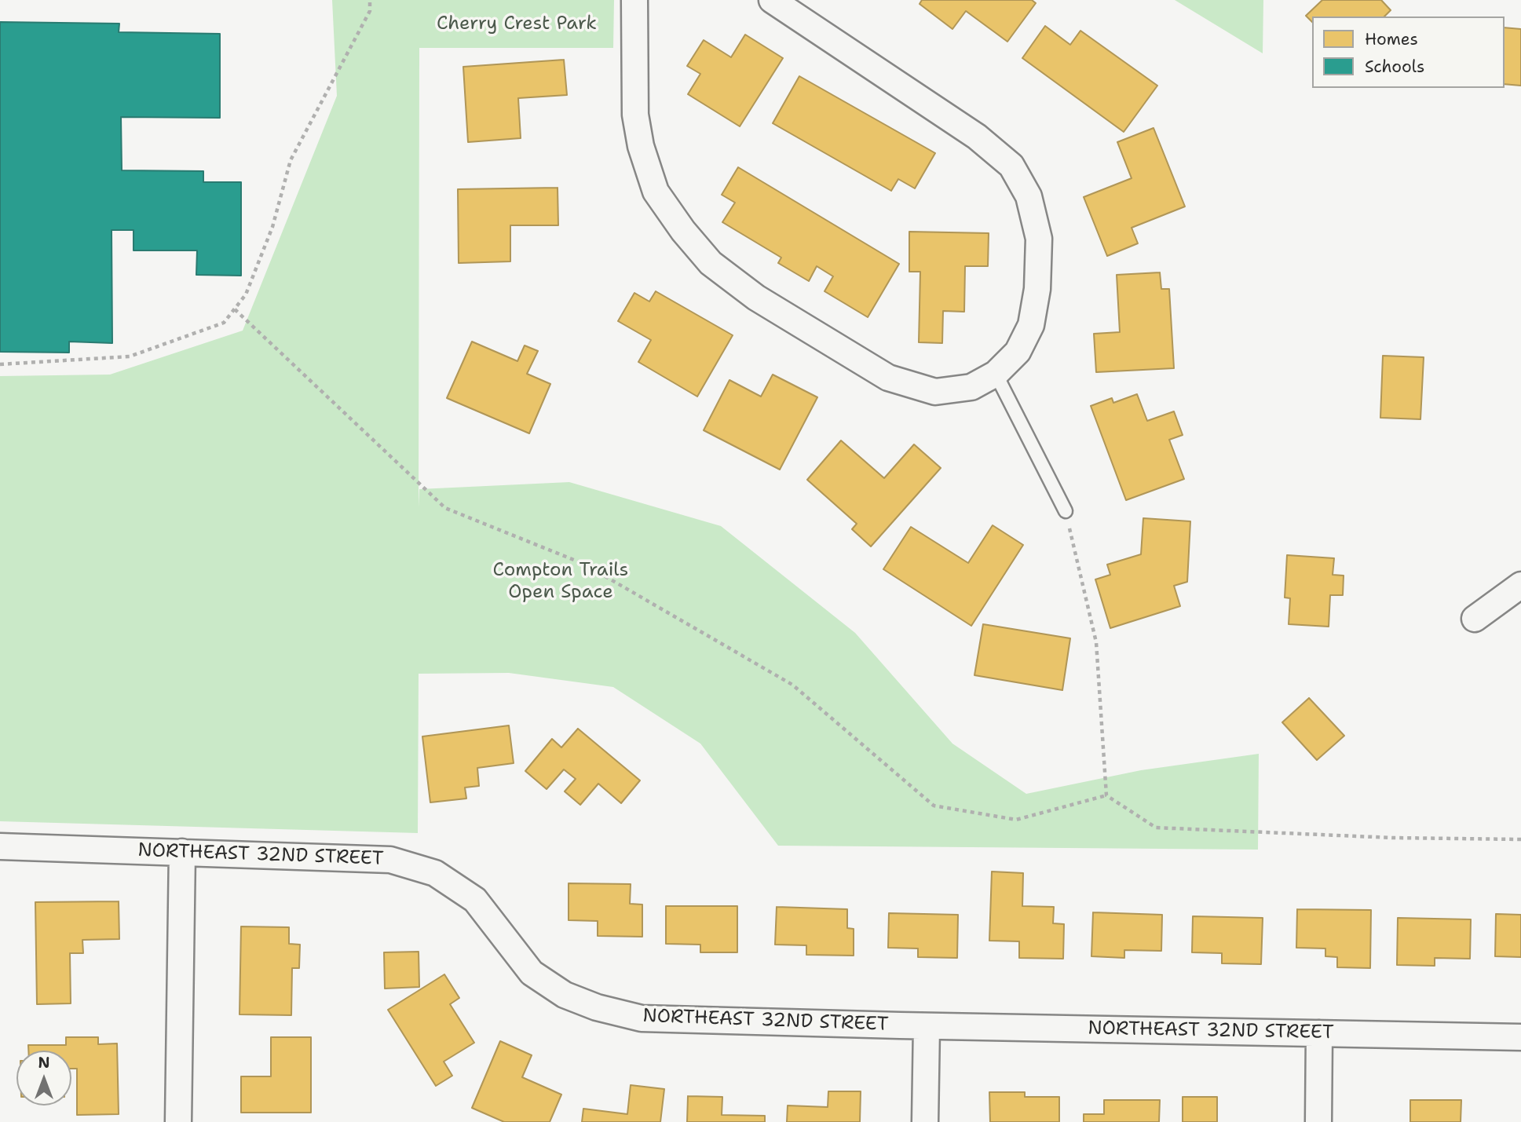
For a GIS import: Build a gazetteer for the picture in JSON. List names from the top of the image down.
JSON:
{
  "streets": {
    "street": ["NORTHEAST 32ND STREET"]
  },
  "parks": ["Cherry Crest Park", "Compton Trails Open Space"],
  "legend": ["Homes", "Schools"],
  "north": "top"
}
